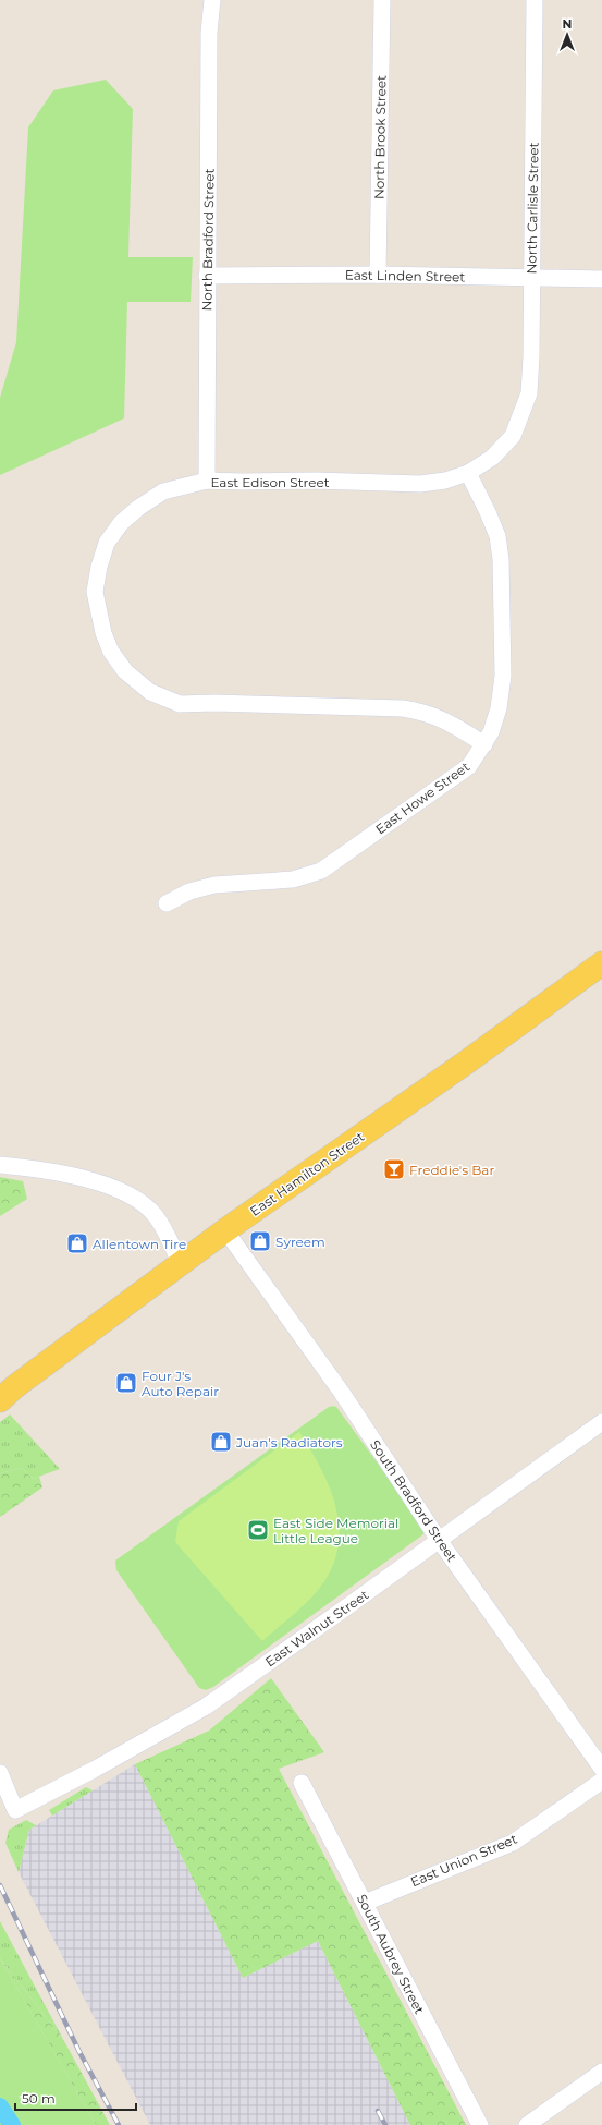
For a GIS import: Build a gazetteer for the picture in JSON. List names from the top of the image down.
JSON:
{
  "streets": {
    "main road": ["East Hamilton Street"],
    "street": [
      "North Brook Street",
      "North Carlisle Street",
      "North Bradford Street",
      "East Linden Street",
      "East Edison Street",
      "East Howe Street",
      "South Bradford Street",
      "East Walnut Street",
      "East Union Street",
      "South Aubrey Street"
    ]
  },
  "crossings": [
    ["North Brook Street", "East Linden Street"],
    ["North Carlisle Street", "East Linden Street"],
    ["North Carlisle Street", "East Edison Street"],
    ["North Bradford Street", "East Linden Street"],
    ["North Bradford Street", "East Edison Street"],
    ["East Edison Street", "East Howe Street"],
    ["East Hamilton Street", "South Bradford Street"],
    ["South Bradford Street", "East Walnut Street"],
    ["South Bradford Street", "East Union Street"],
    ["East Union Street", "South Aubrey Street"]
  ],
  "places": {
    "bar": ["Freddie's Bar"],
    "shop": [
      "Syreem",
      "Allentown Tire",
      "Four J's Auto Repair",
      "Juan's Radiators"
    ],
    "sports": ["East Side Memorial Little League"]
  },
  "scale_bar": "50 m",
  "north": "top"
}
